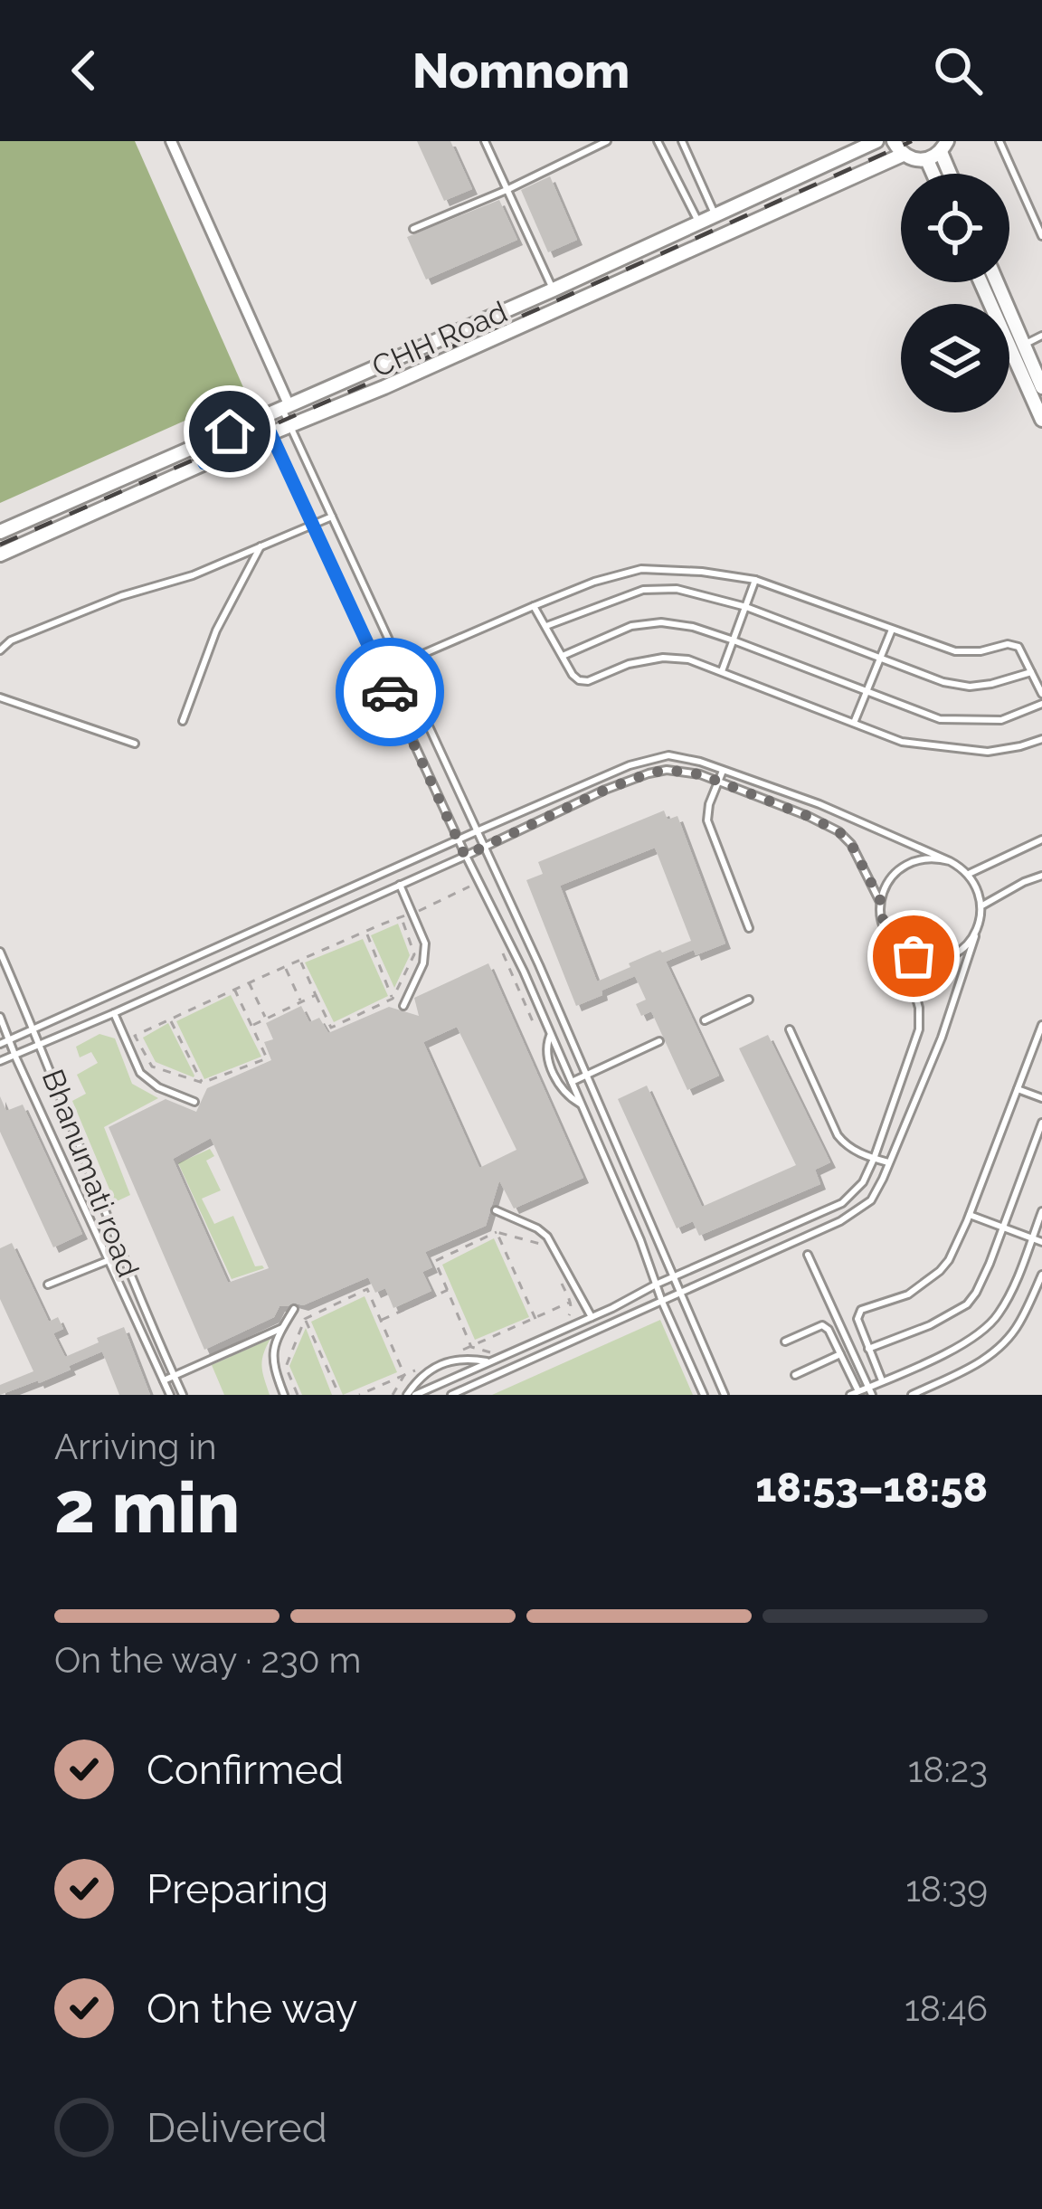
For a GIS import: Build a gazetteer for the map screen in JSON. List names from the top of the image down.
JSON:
{
  "streets": {
    "street": ["CHH Road"],
    "lane": ["Bhanumati road"]
  },
  "page": {
    "header": "Nomnom",
    "heading": ["2 min", "Arriving in", "18:53–18:58"],
    "bar": "On the way · 230 m",
    "list": [
      ["Confirmed", "18:23"],
      ["Preparing", "18:39"],
      ["On the way", "18:46"],
      "Delivered"
    ]
  }
}
